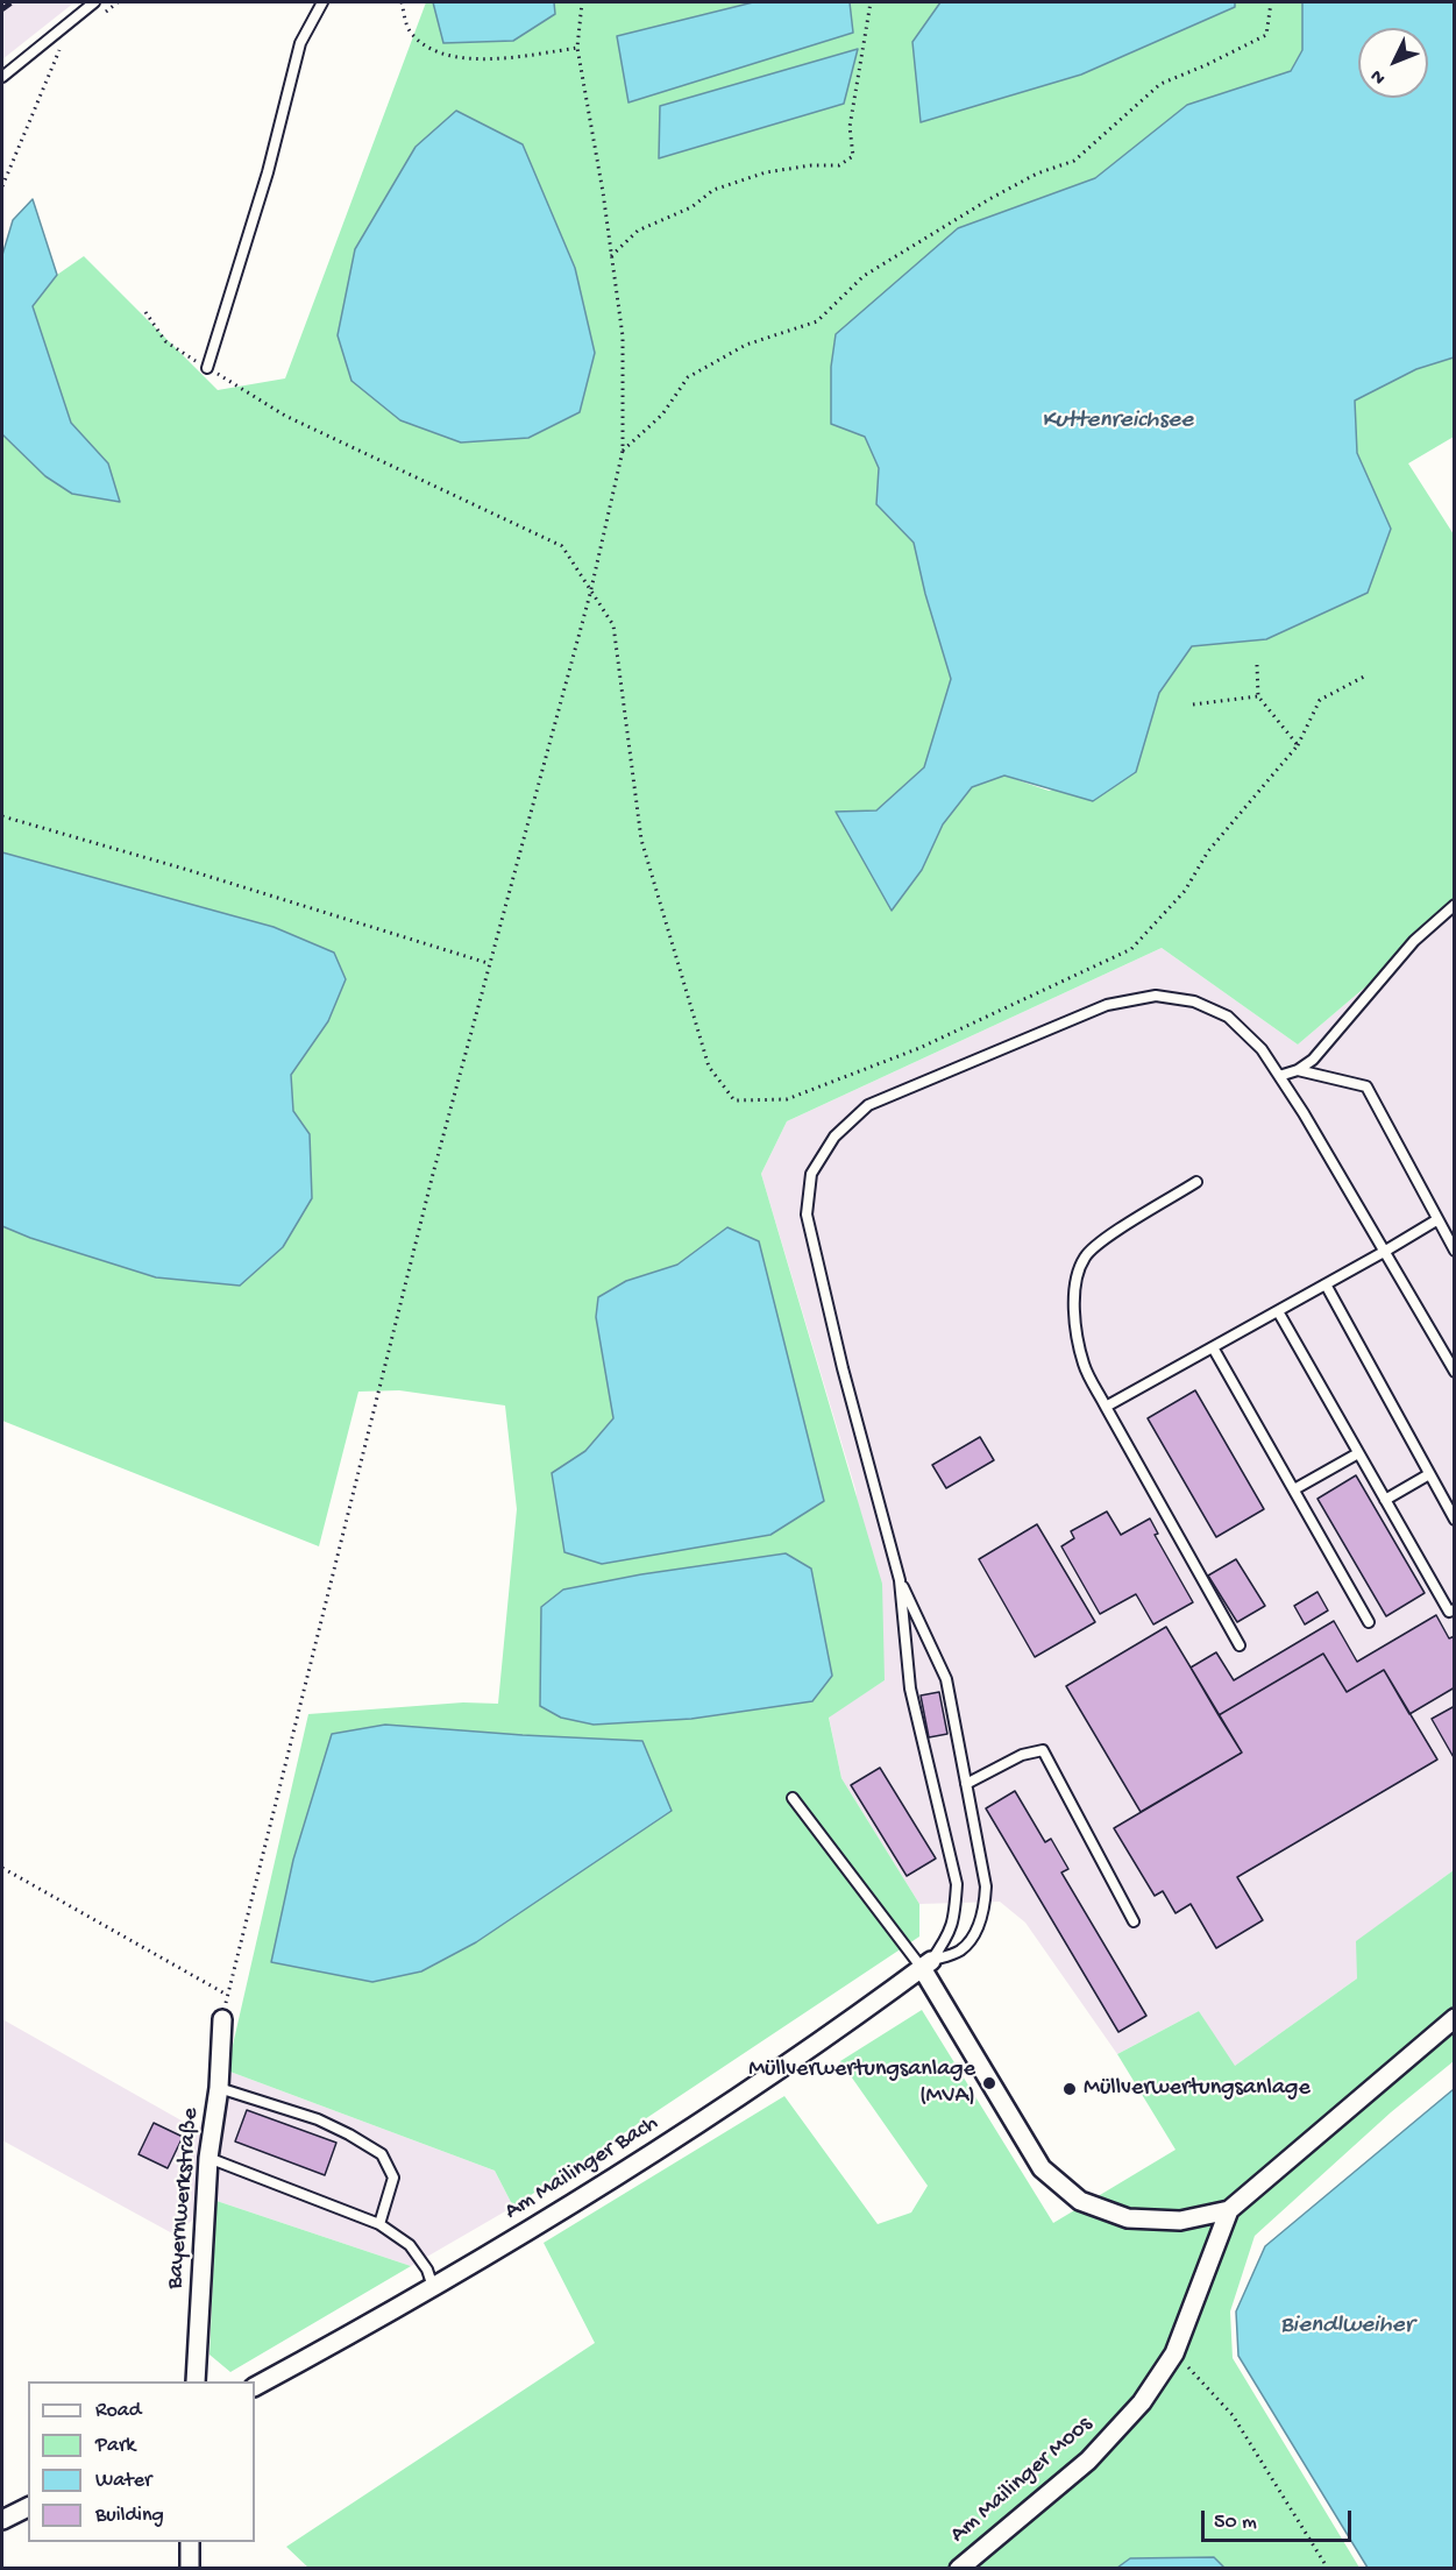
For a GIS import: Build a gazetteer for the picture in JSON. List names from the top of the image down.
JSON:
{
  "streets": {
    "street": ["Am Mailinger Bach", "Bayernwerkstraße", "Am Mailinger Moos"]
  },
  "water": ["Kuttenreichsee", "Biendlweiher"],
  "places": ["Müllverwertungsanlage (MVA)", "Müllverwertungsanlage"],
  "legend": [
    "Road",
    "Park",
    "Water",
    "Building"
  ],
  "scale_bar": "50 m",
  "north": "bottom left"
}
